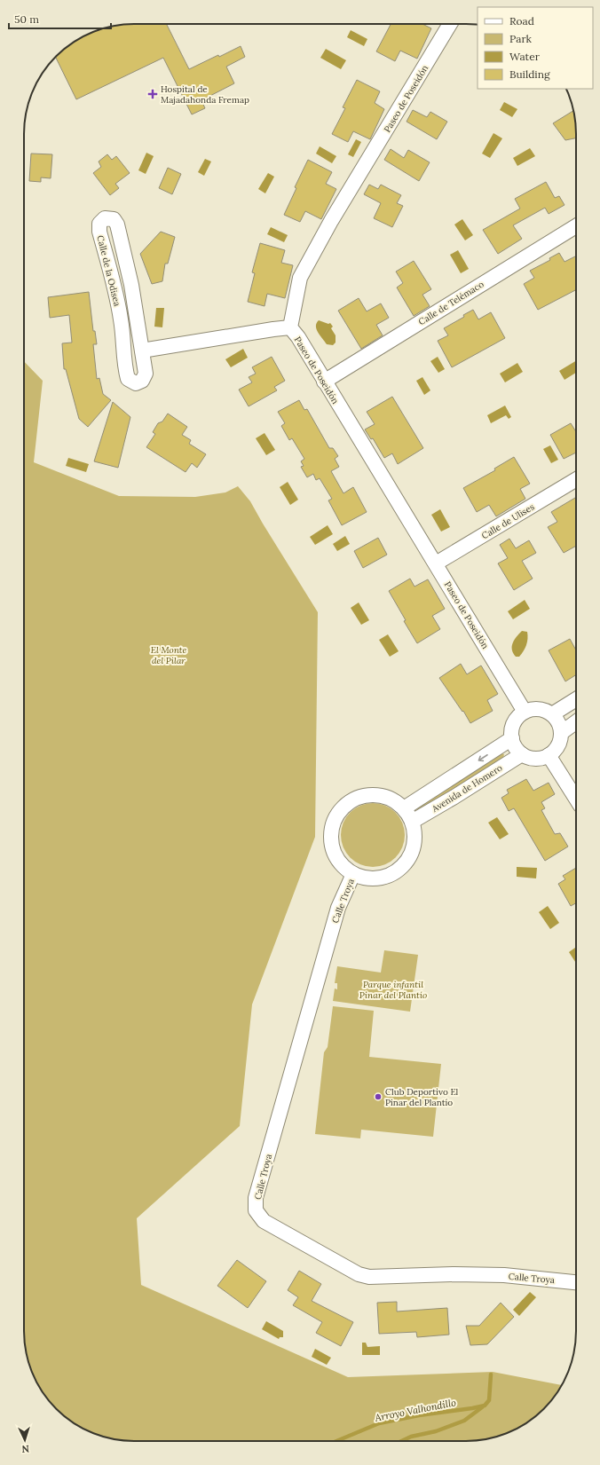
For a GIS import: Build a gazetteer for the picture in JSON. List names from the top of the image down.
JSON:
{
  "streets": {
    "street": [
      "Paseo de Poseidón",
      "Calle de la Odisea",
      "Calle de Telémaco",
      "Calle de Ulises",
      "Avenida de Homero",
      "Calle Troya"
    ]
  },
  "crossings": [
    ["Paseo de Poseidón", "Calle de Telémaco"],
    ["Paseo de Poseidón", "Calle de Ulises"],
    ["Paseo de Poseidón", "Avenida de Homero"],
    ["Avenida de Homero", "Calle Troya"]
  ],
  "water": ["Arroyo Valhondillo"],
  "parks": ["El Monte del Pilar", "Parque infantil Pinar del Plantío"],
  "places": {
    "health": ["Hospital de Majadahonda Fremap"],
    "other": ["Club Deportivo El Pinar del Plantío"]
  },
  "legend": [
    "Road",
    "Park",
    "Water",
    "Building"
  ],
  "scale_bar": "50 m",
  "north": "bottom"
}
